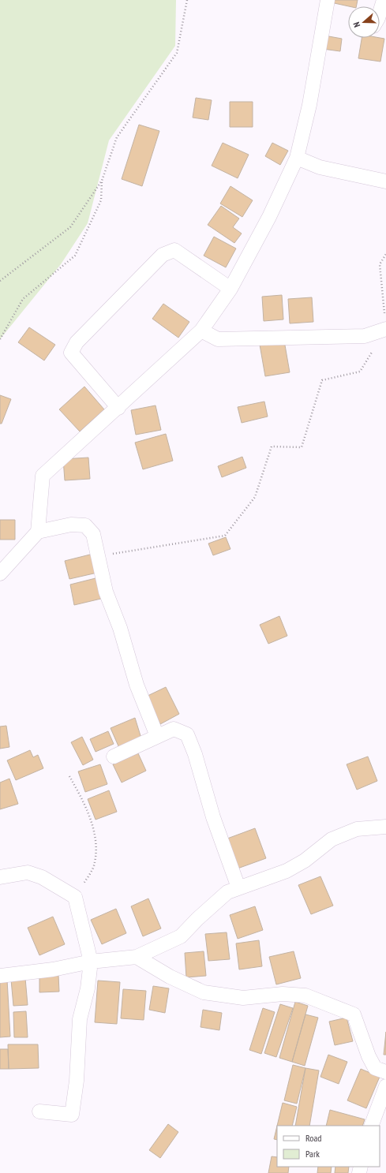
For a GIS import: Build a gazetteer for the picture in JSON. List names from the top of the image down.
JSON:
{
  "legend": ["Road", "Park"],
  "north": "left"
}
